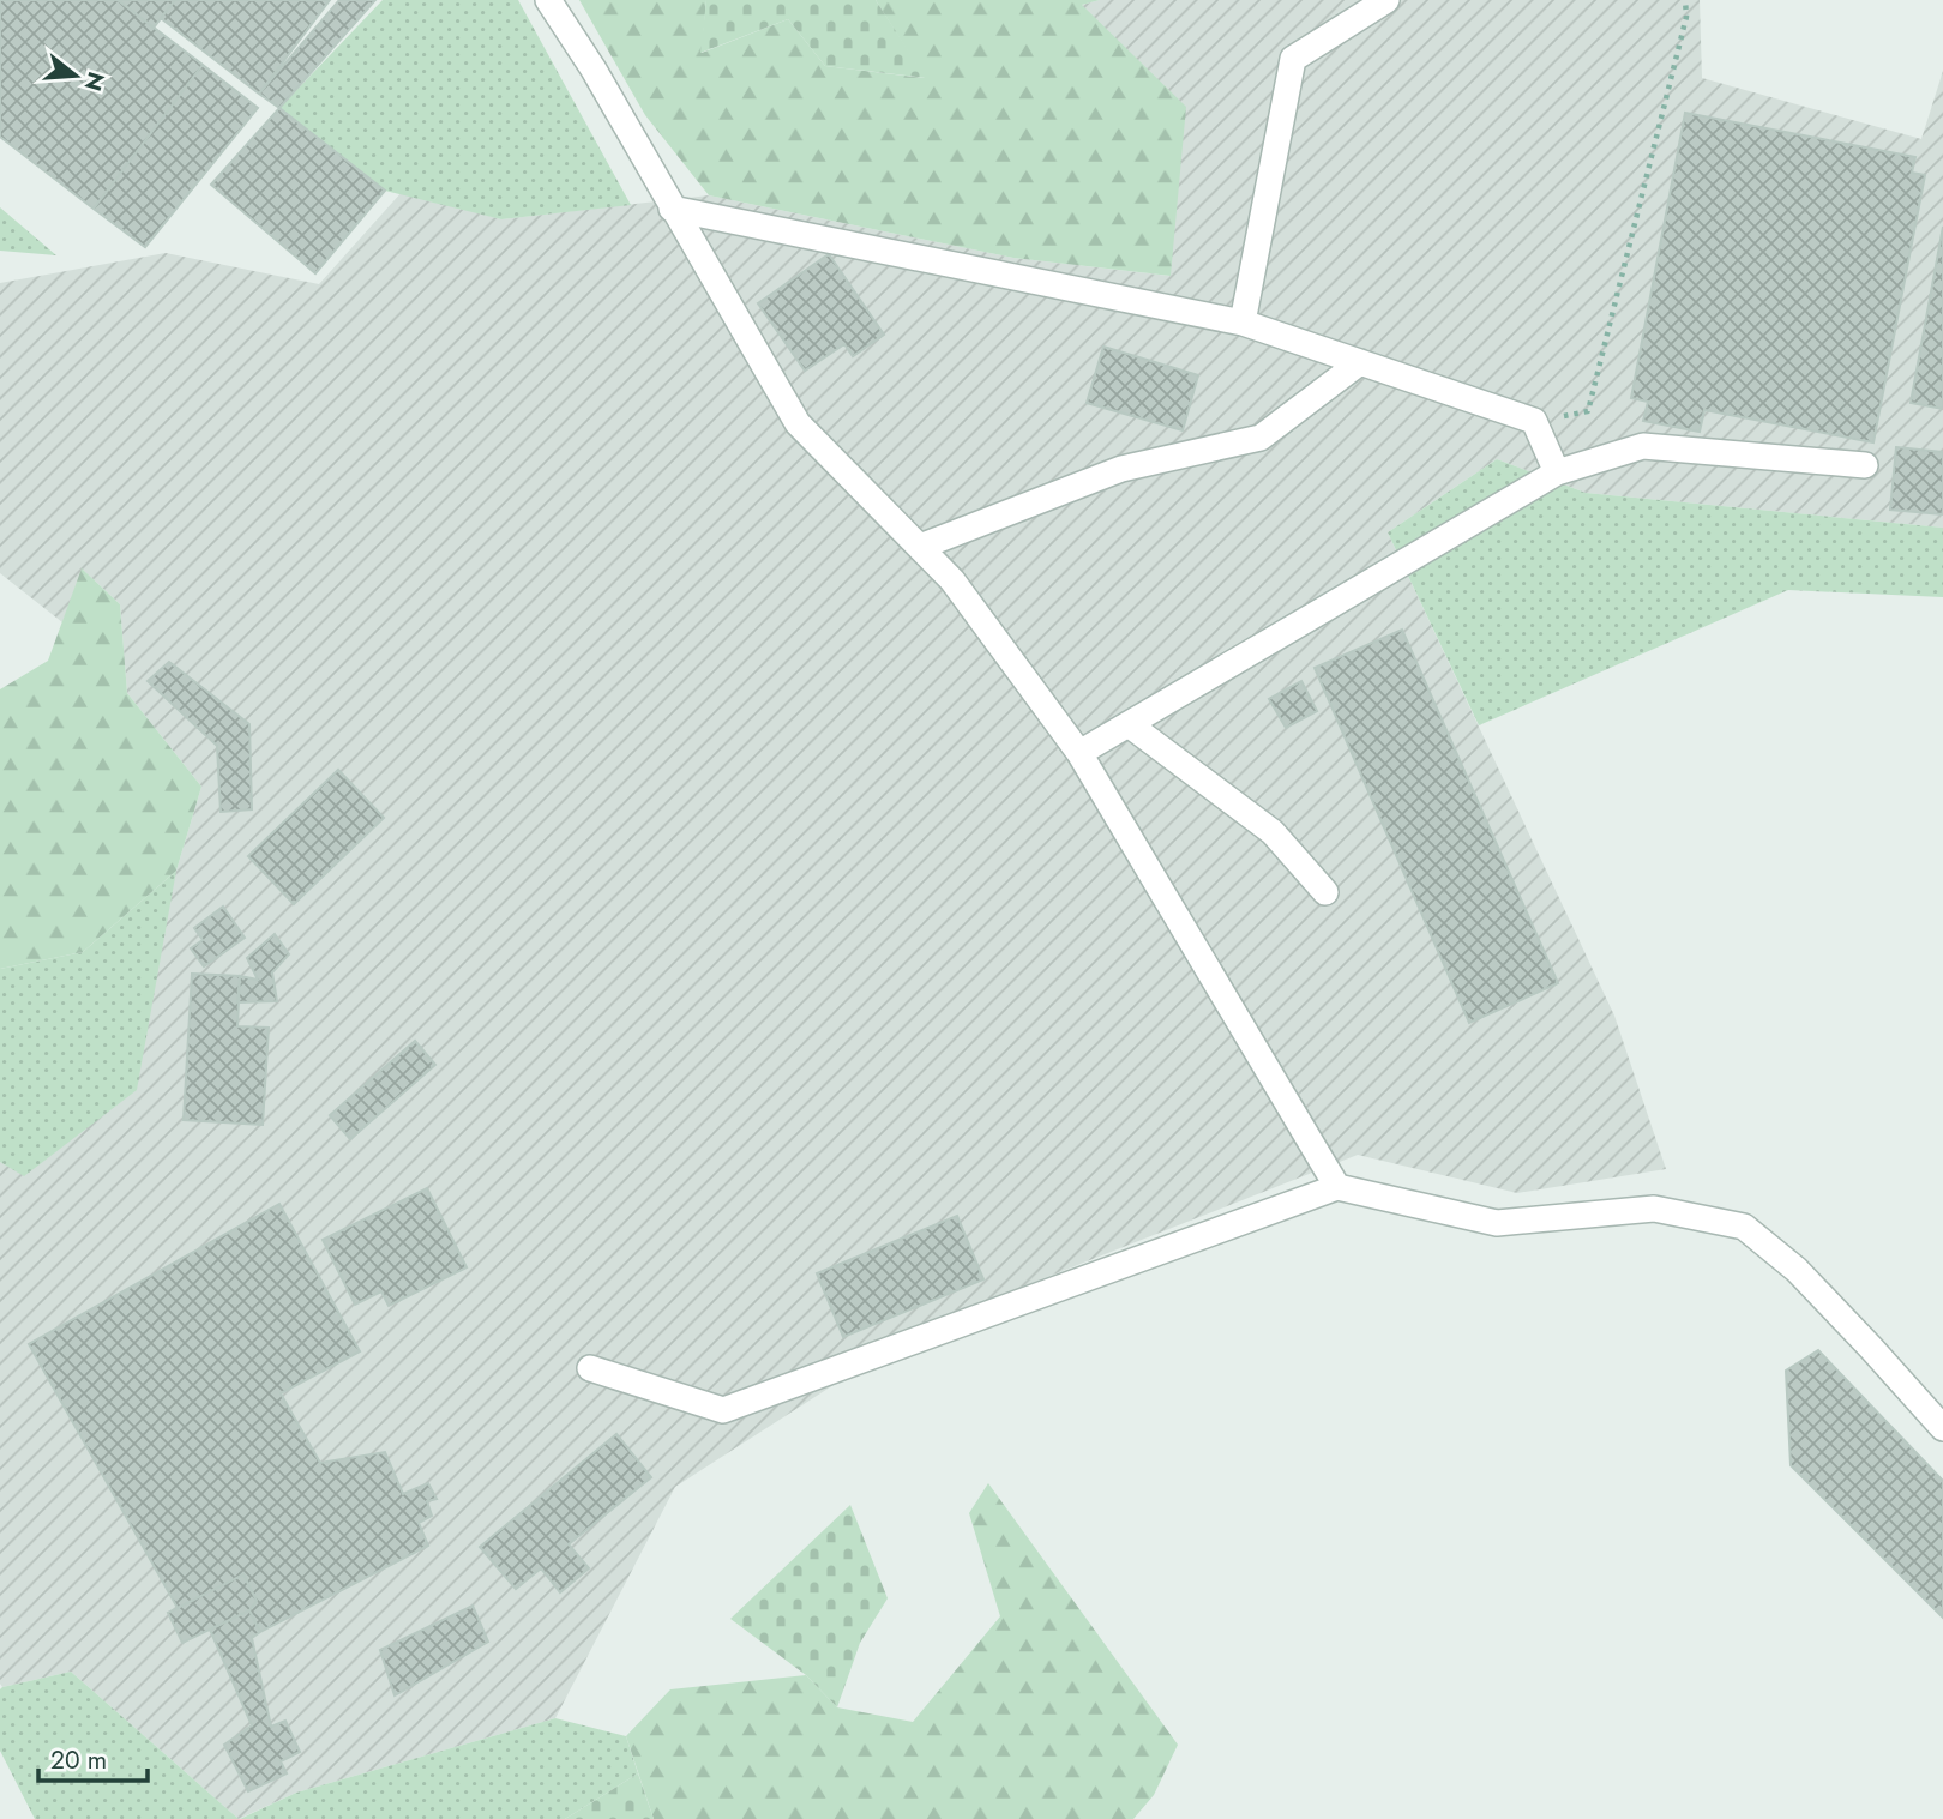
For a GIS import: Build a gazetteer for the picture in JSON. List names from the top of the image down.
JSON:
{
  "scale_bar": "20 m",
  "north": "right"
}
